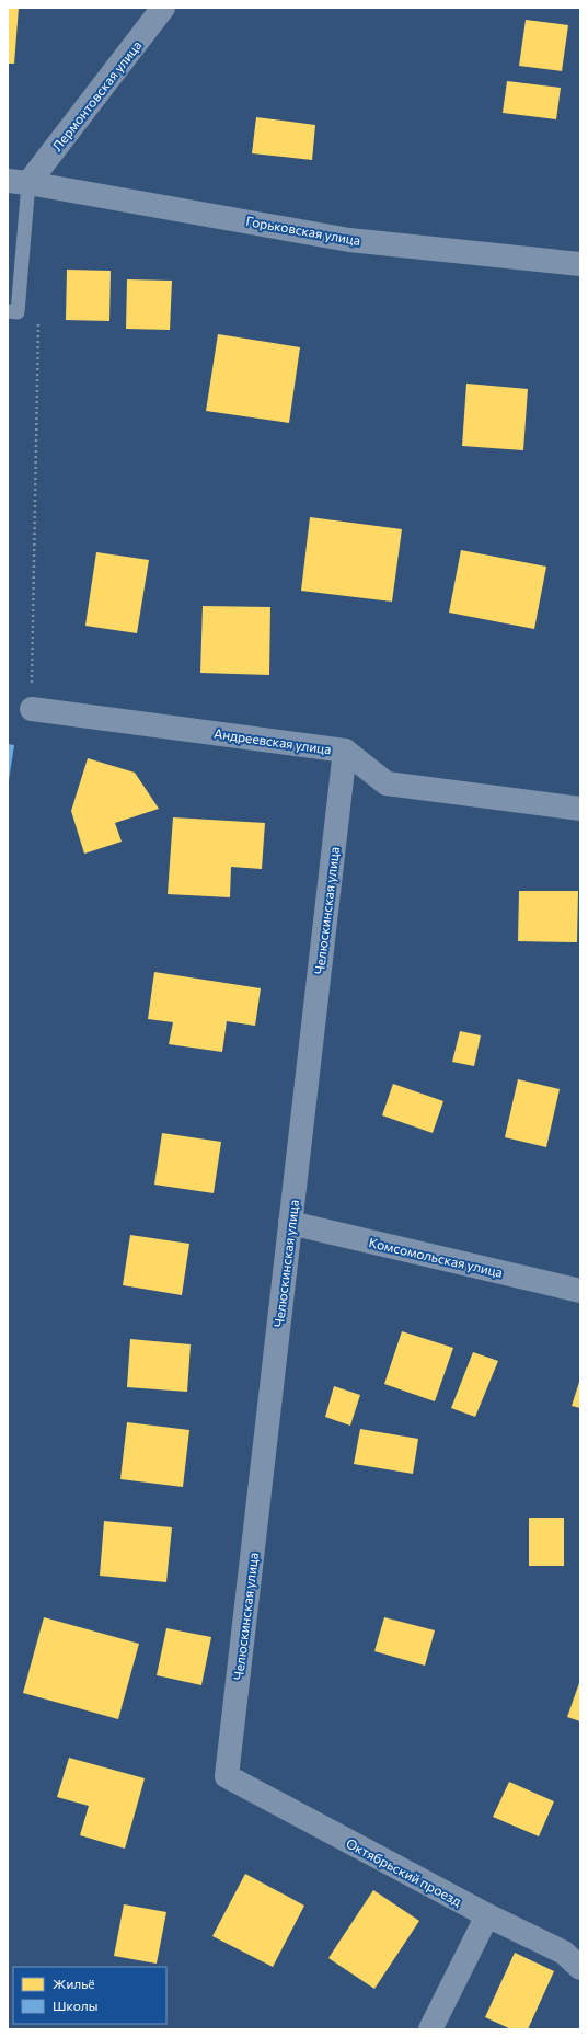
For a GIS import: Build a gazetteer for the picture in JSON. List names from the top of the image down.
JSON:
{
  "streets": {
    "street": [
      "Лермонтовская улица",
      "Горьковская улица",
      "Андреевская улица",
      "Челюскинская улица",
      "Комсомольская улица",
      "Октябрьский проезд"
    ]
  },
  "crossings": [
    ["Лермонтовская улица", "Горьковская улица"],
    ["Андреевская улица", "Челюскинская улица"],
    ["Челюскинская улица", "Комсомольская улица"],
    ["Челюскинская улица", "Октябрьский проезд"]
  ],
  "legend": ["Жильё", "Школы"]
}
